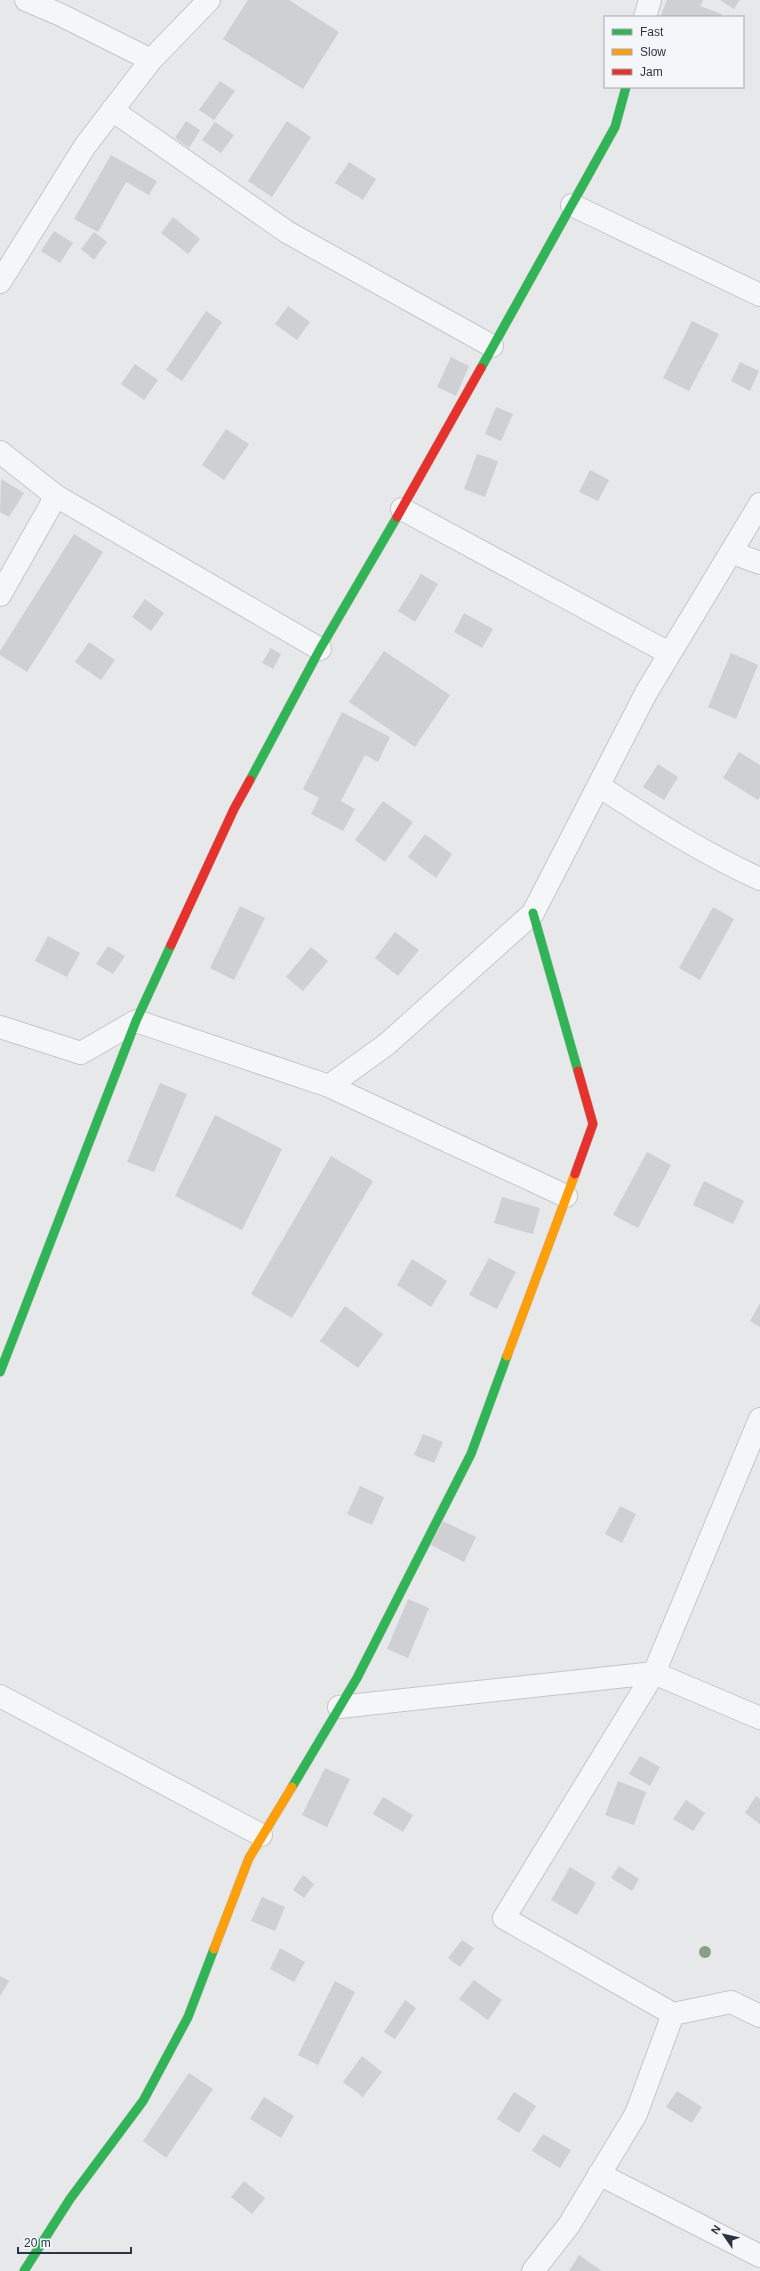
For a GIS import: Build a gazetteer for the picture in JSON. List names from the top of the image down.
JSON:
{
  "legend": ["Fast", "Slow", "Jam"],
  "scale_bar": "20 m",
  "north": "top left"
}
